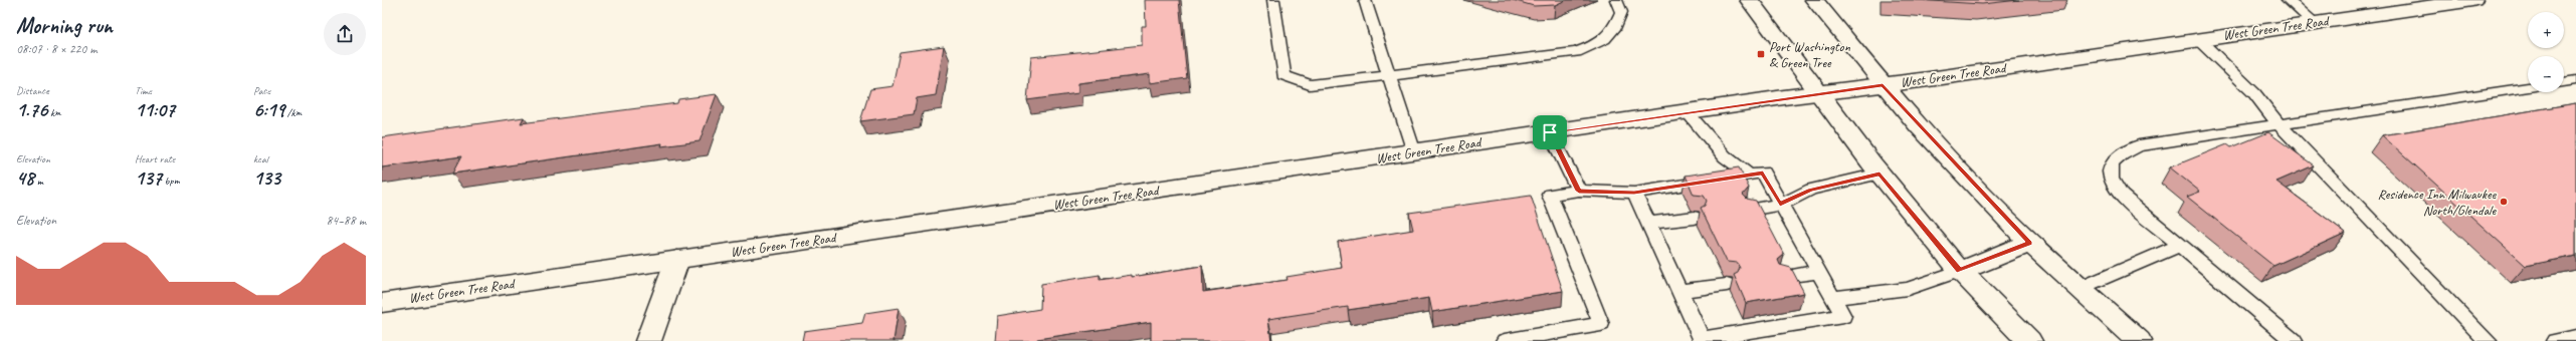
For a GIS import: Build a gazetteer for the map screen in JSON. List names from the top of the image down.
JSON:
{
  "streets": {
    "street": ["West Green Tree Road"]
  },
  "places": {
    "transit": ["Port Washington & Green Tree"],
    "other": ["Residence Inn Milwaukee North/Glendale"]
  },
  "page": {
    "heading": ["Morning run", "08:07 · 8 × 220 m"],
    "map_buttons": ["+", "−"],
    "stats": [
      ["Distance", "1.76 km"],
      ["Time", "11:07"],
      ["Pace", "6:19 /km"],
      ["Elevation", "48 m"],
      ["Heart rate", "137 bpm"],
      ["kcal", "133"]
    ],
    "chart": ["Elevation", "84–88 m"]
  }
}
